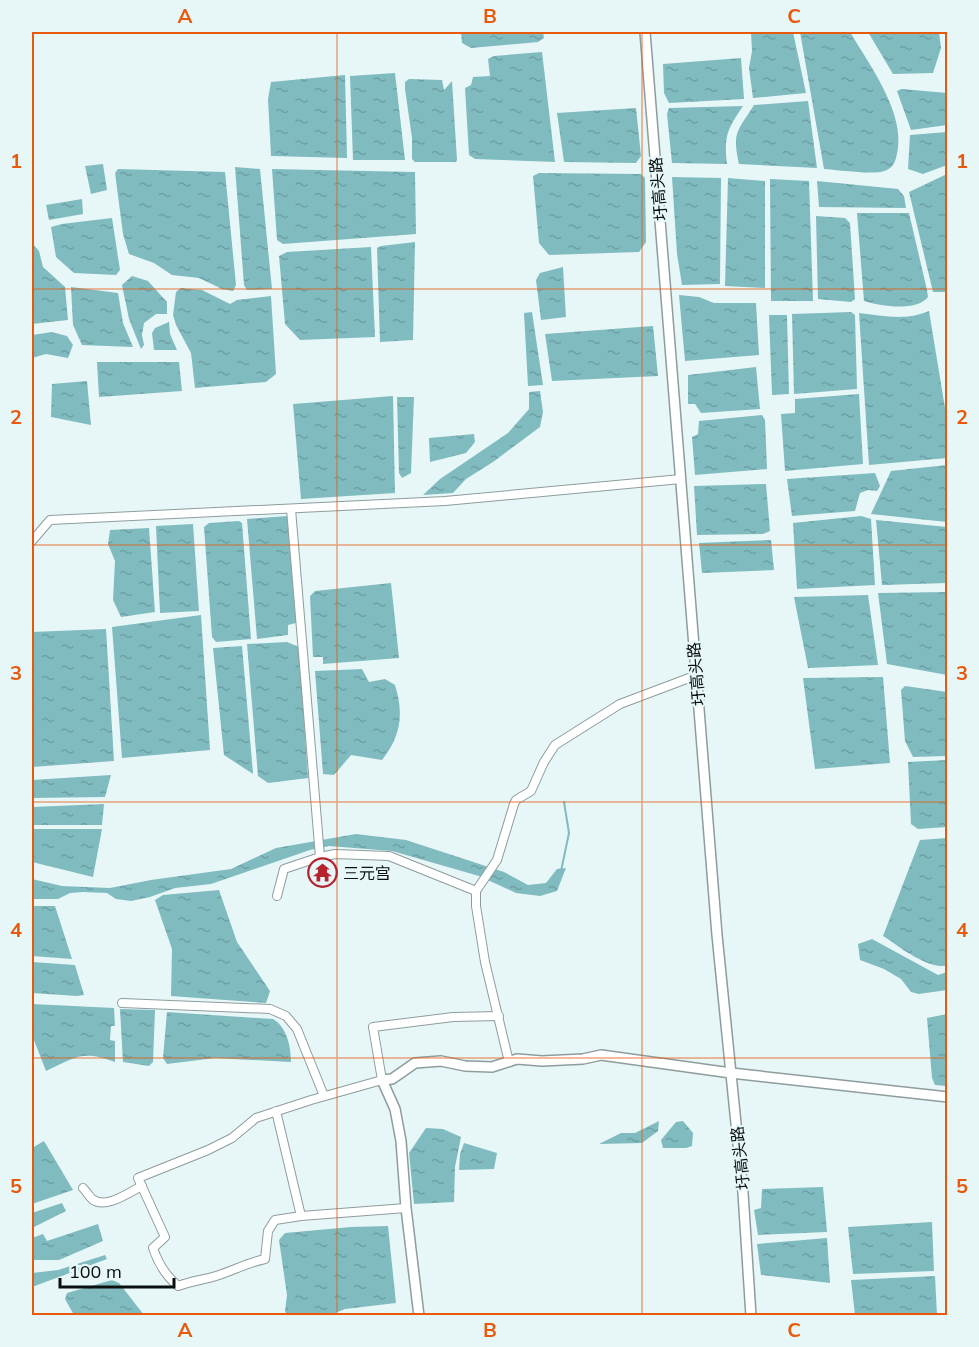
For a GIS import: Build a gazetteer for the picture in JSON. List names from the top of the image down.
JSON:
{
  "streets": {
    "street": ["圩高头路"]
  },
  "places": {
    "temple": ["三元宫"]
  },
  "scale_bar": "100 m",
  "grid": {
    "columns": ["A", "B", "C"],
    "rows": [
      "1",
      "2",
      "3",
      "4",
      "5"
    ]
  }
}
